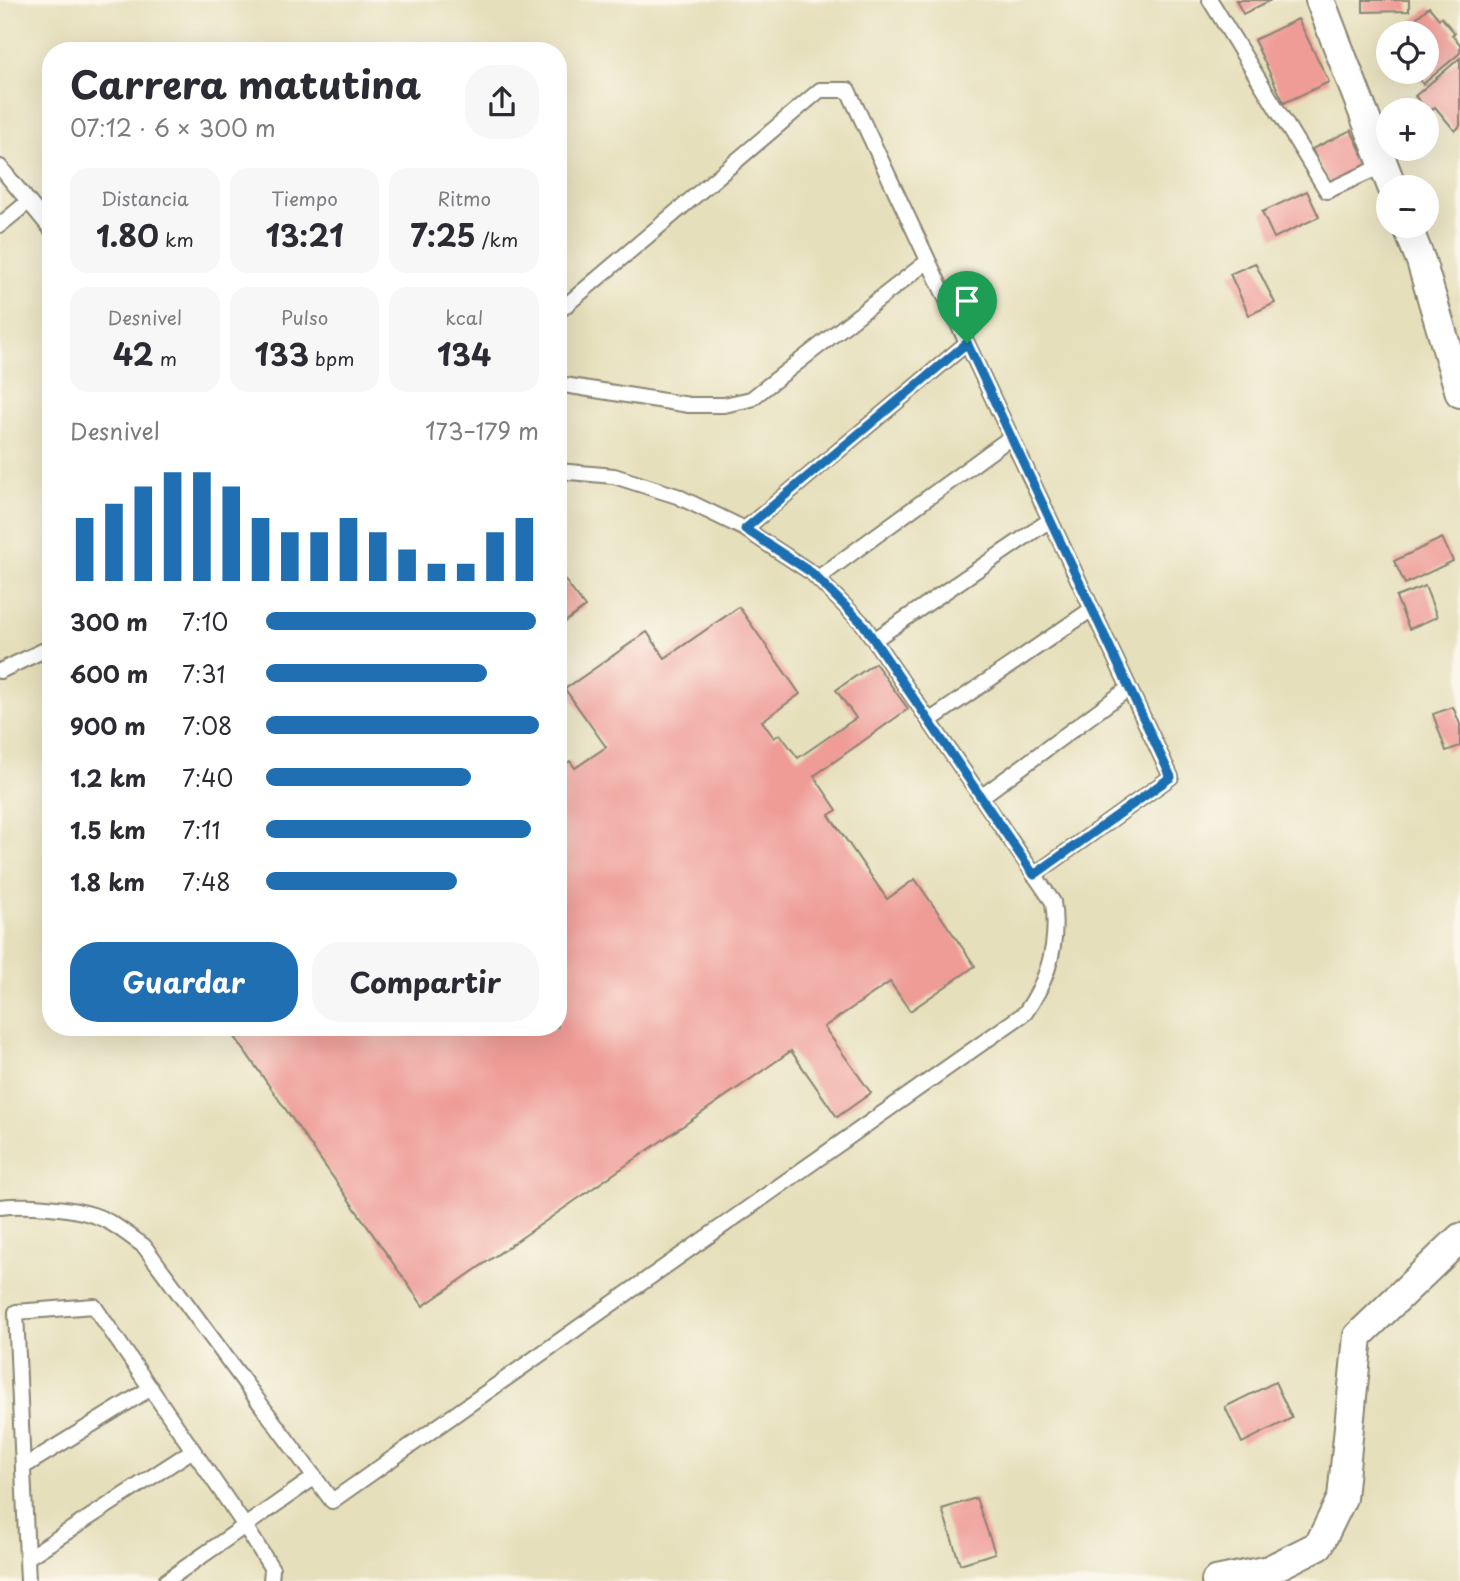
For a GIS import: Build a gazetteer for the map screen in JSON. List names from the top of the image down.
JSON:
{
  "page": {
    "map_buttons": ["+", "−"],
    "heading": ["Carrera matutina", "07:12 · 6 × 300 m"],
    "stats": [
      ["Distancia", "1.80 km"],
      ["Tiempo", "13:21"],
      ["Ritmo", "7:25 /km"],
      ["Desnivel", "42 m"],
      ["Pulso", "133 bpm"],
      ["kcal", "134"]
    ],
    "chart": ["Desnivel", "173–179 m"],
    "list": [
      {
        "name": "300 m",
        "note": "7:10"
      },
      {
        "name": "600 m",
        "note": "7:31"
      },
      {
        "name": "900 m",
        "note": "7:08"
      },
      {
        "name": "1.2 km",
        "note": "7:40"
      },
      {
        "name": "1.5 km",
        "note": "7:11"
      },
      {
        "name": "1.8 km",
        "note": "7:48"
      }
    ],
    "buttons": ["Guardar", "Compartir"]
  }
}
